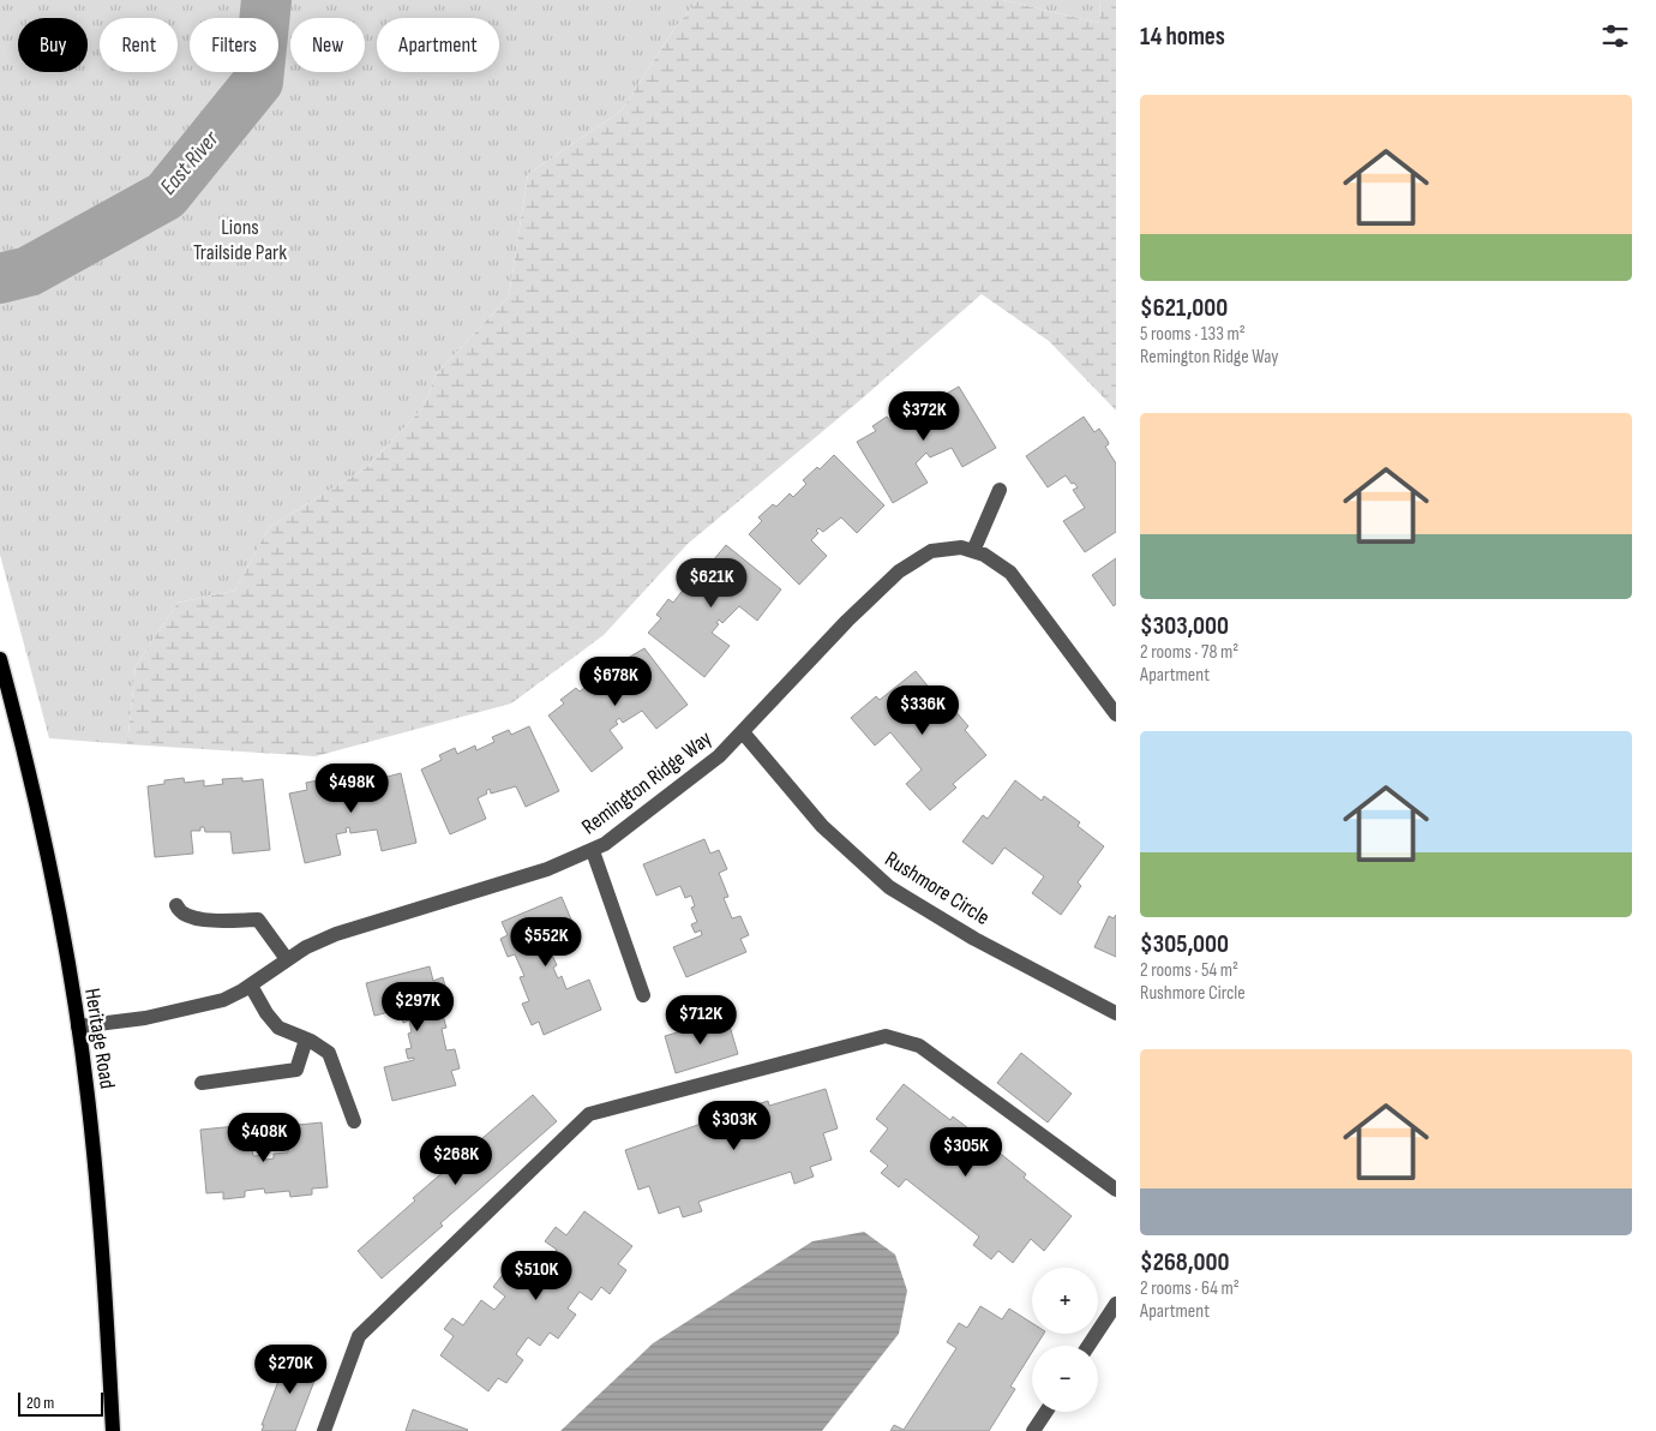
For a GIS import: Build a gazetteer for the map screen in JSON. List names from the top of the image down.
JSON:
{
  "streets": {
    "main road": ["Heritage Road"],
    "street": ["Remington Ridge Way", "Rushmore Circle"]
  },
  "crossings": [
    ["Remington Ridge Way", "Rushmore Circle"],
    ["Remington Ridge Way", "Heritage Road"]
  ],
  "water": ["East River"],
  "parks": ["Lions Trailside Park"],
  "scale_bar": "20 m",
  "page": {
    "heading": "14 homes",
    "chip": [
      "Buy",
      "Rent",
      "Filters",
      "New",
      "Apartment"
    ],
    "list": [
      {
        "name": "$621,000",
        "note": "5 rooms · 133 m² · Remington Ridge Way"
      },
      {
        "name": "$303,000",
        "note": "2 rooms · 78 m² · Apartment"
      },
      {
        "name": "$305,000",
        "note": "2 rooms · 54 m² · Rushmore Circle"
      },
      {
        "name": "$268,000",
        "note": "2 rooms · 64 m² · Apartment"
      }
    ],
    "price": [
      "$372K",
      "$621K",
      "$678K",
      "$336K",
      "$498K",
      "$552K",
      "$297K",
      "$712K",
      "$303K",
      "$408K",
      "$305K",
      "$268K",
      "$510K",
      "$270K"
    ],
    "map_buttons": ["+", "−"],
    "scale": "20 m"
  }
}
